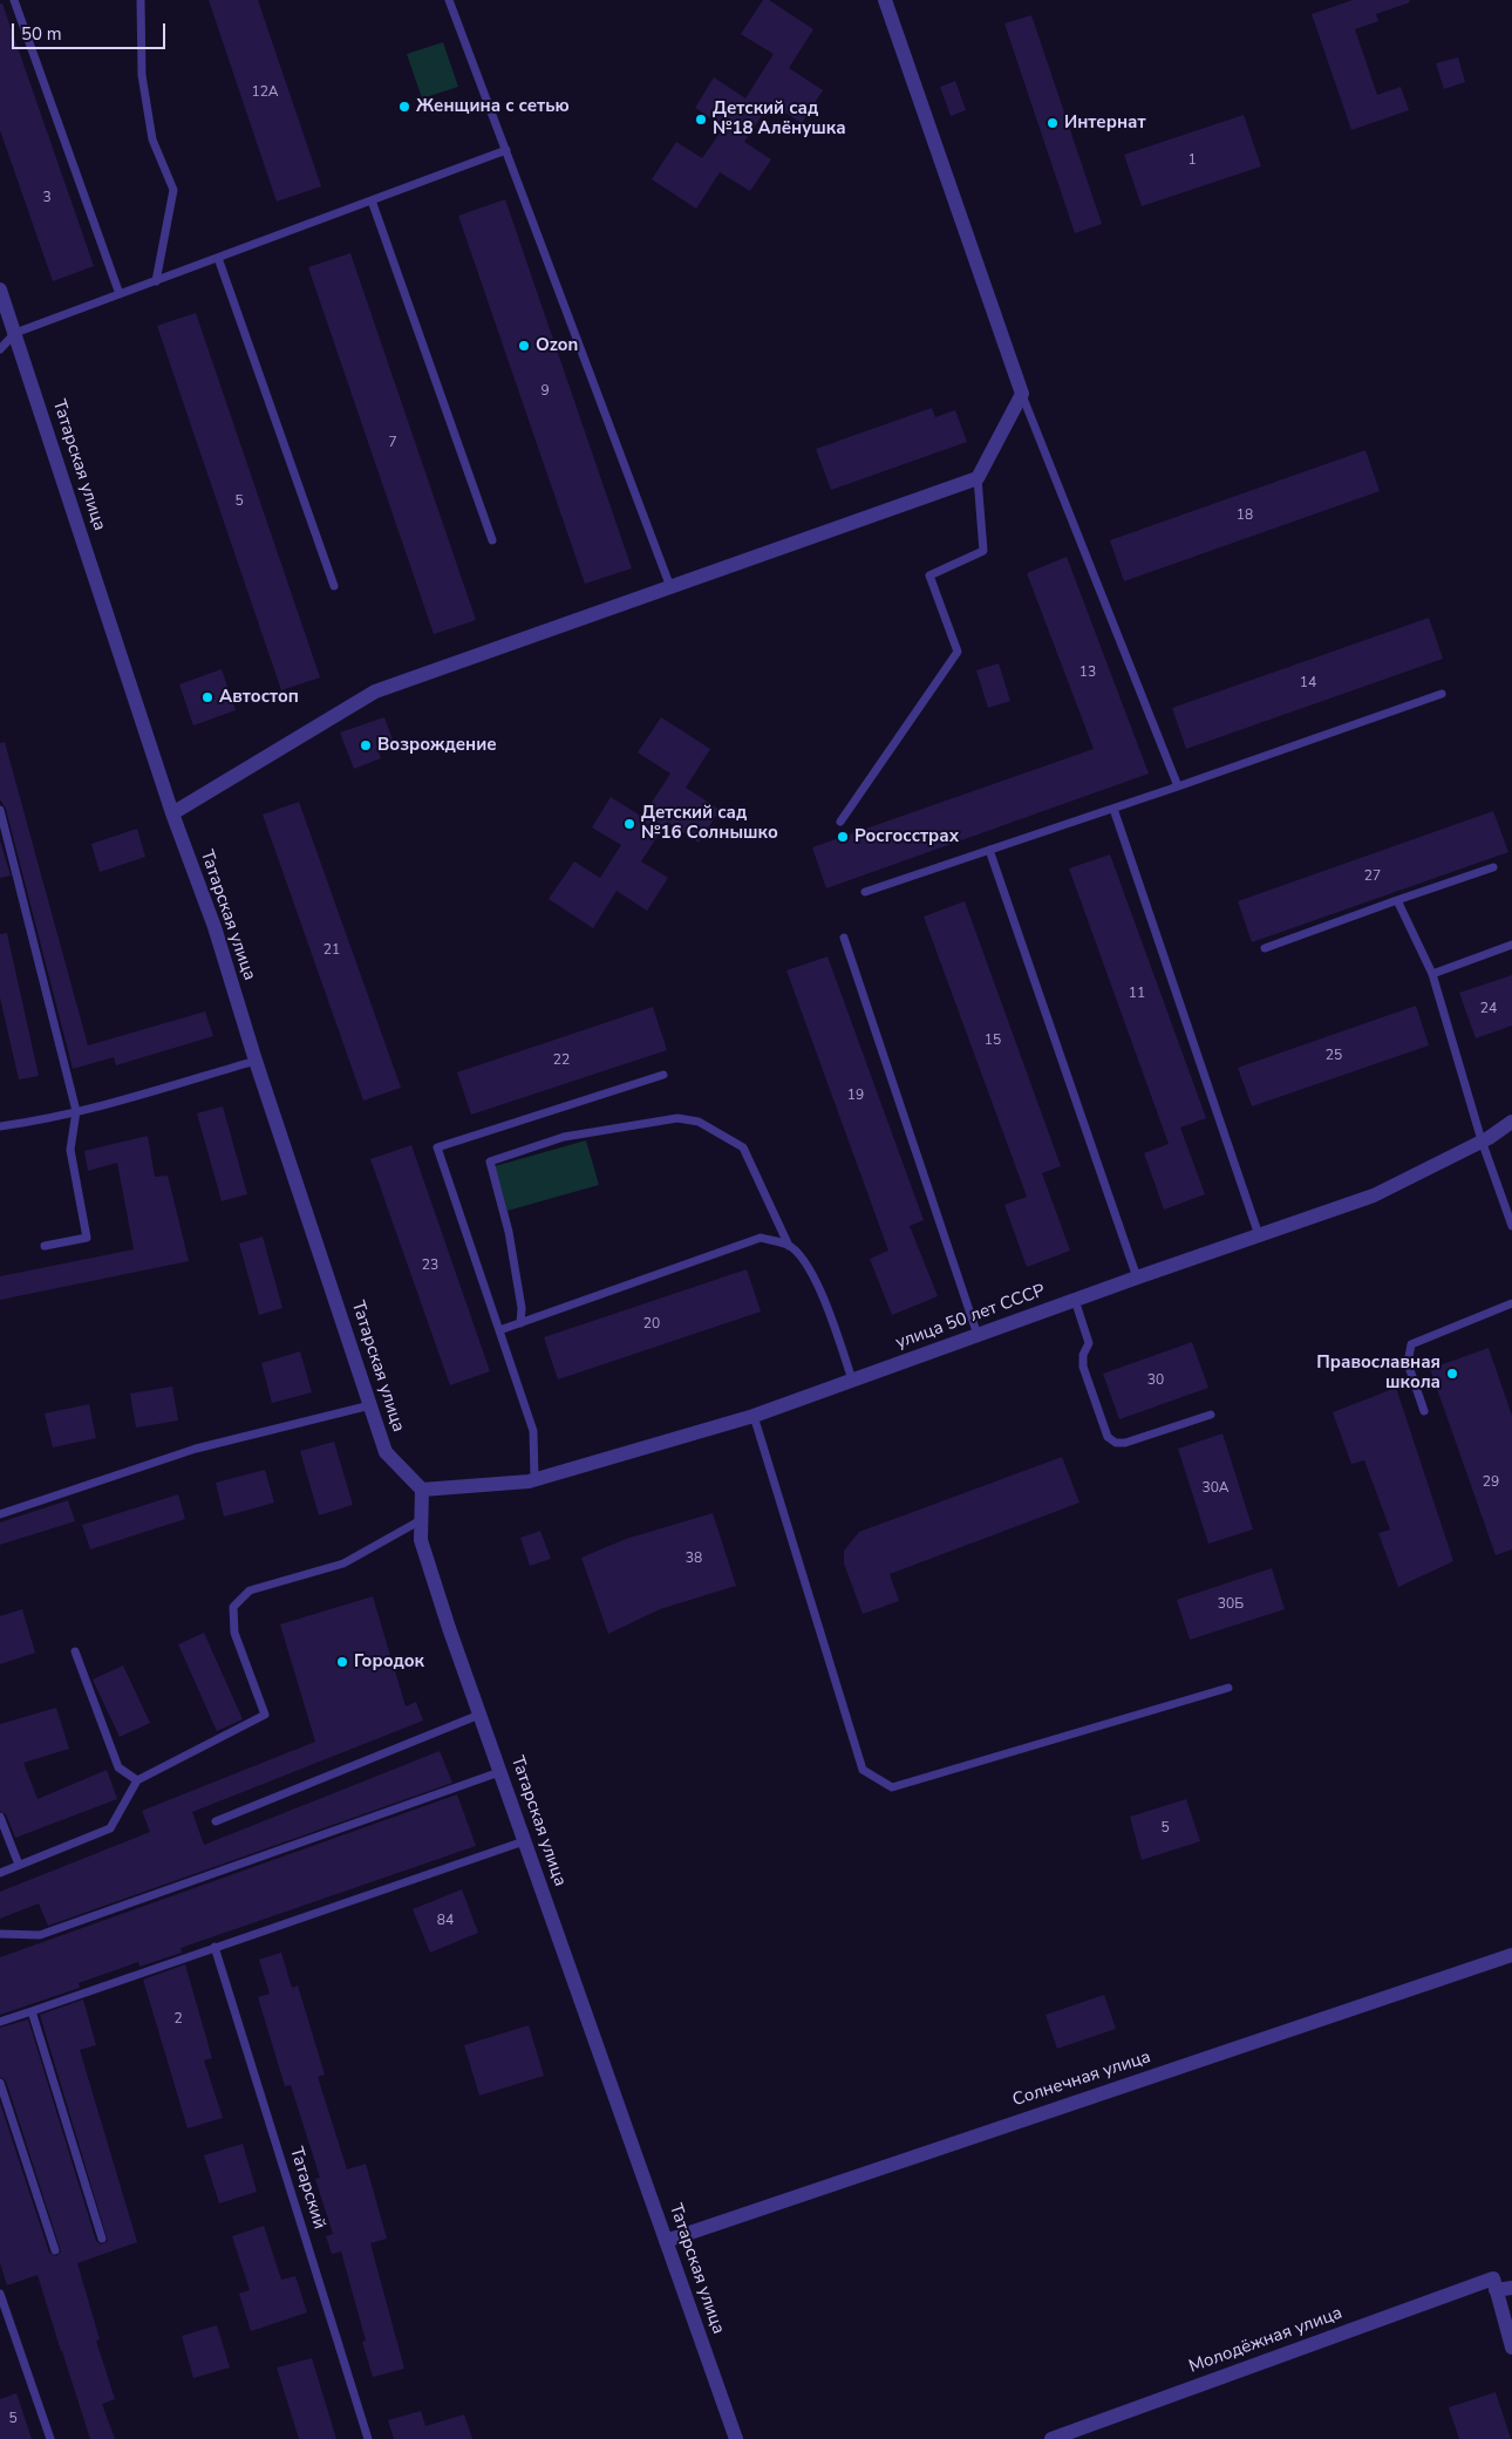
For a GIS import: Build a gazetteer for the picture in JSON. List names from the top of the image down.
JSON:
{
  "streets": {
    "street": [
      "Татарская улица",
      "улица 50 лет СССР",
      "Солнечная улица",
      "Молодёжная улица"
    ],
    "lane": ["Татарский"]
  },
  "crossings": [
    ["Татарская улица", "улица 50 лет СССР"],
    ["Татарская улица", "Солнечная улица"]
  ],
  "places": [
    "Женщина с сетью",
    "Детский сад №18 Алёнушка",
    "Интернат",
    "Ozon",
    "Автостоп",
    "Возрождение",
    "Детский сад №16 Солнышко",
    "Росгосстрах",
    "Православная школа",
    "Городок"
  ],
  "house_numbers": [
    "12А",
    "1",
    "3",
    "9",
    "7",
    "5",
    "18",
    "13",
    "14",
    "27",
    "21",
    "11",
    "24",
    "15",
    "25",
    "22",
    "19",
    "23",
    "20",
    "30",
    "29",
    "30А",
    "38",
    "30Б",
    "5",
    "84",
    "2",
    "5"
  ],
  "scale_bar": "50 m"
}
